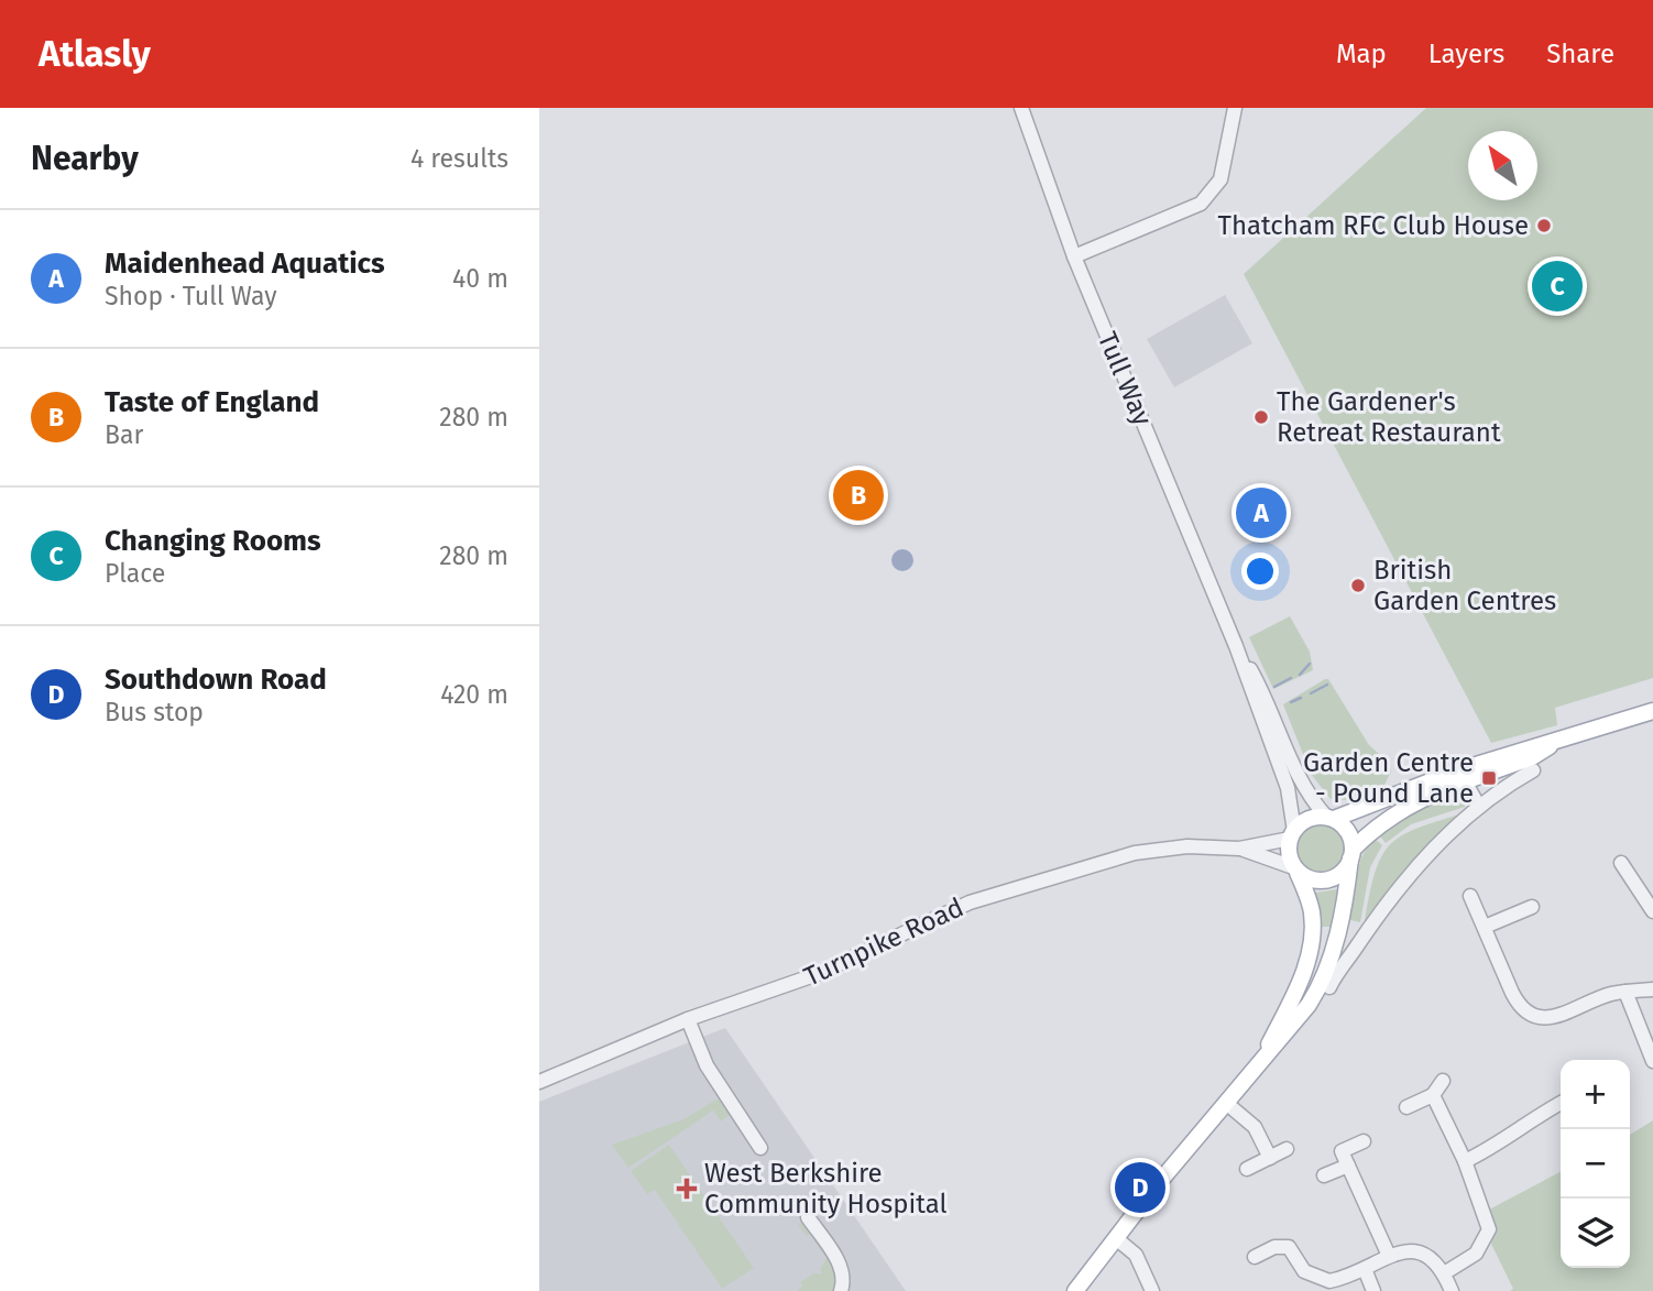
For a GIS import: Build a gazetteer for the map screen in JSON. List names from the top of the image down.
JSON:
{
  "streets": {
    "street": ["Tull Way", "Turnpike Road"]
  },
  "crossings": [
    ["Tull Way", "Turnpike Road"]
  ],
  "places": {
    "other": ["Thatcham RFC Club House", "The Gardener's Retreat Restaurant", "British Garden Centres"],
    "transit": ["Garden Centre - Pound Lane"],
    "health": ["West Berkshire Community Hospital"]
  },
  "north": "top left",
  "page": {
    "header": "Atlasly",
    "nav": ["Map", "Layers", "Share"],
    "heading": ["Nearby", "4 results"],
    "list": [
      {
        "mark": "A",
        "name": "Maidenhead Aquatics",
        "note": "Shop · Tull Way",
        "value": "40 m"
      },
      {
        "mark": "B",
        "name": "Taste of England",
        "note": "Bar",
        "value": "280 m"
      },
      {
        "mark": "C",
        "name": "Changing Rooms",
        "note": "Place",
        "value": "280 m"
      },
      {
        "mark": "D",
        "name": "Southdown Road",
        "note": "Bus stop",
        "value": "420 m"
      }
    ],
    "pins": [
      "C",
      "B",
      "A",
      "D"
    ],
    "map_buttons": ["+", "−"]
  }
}
